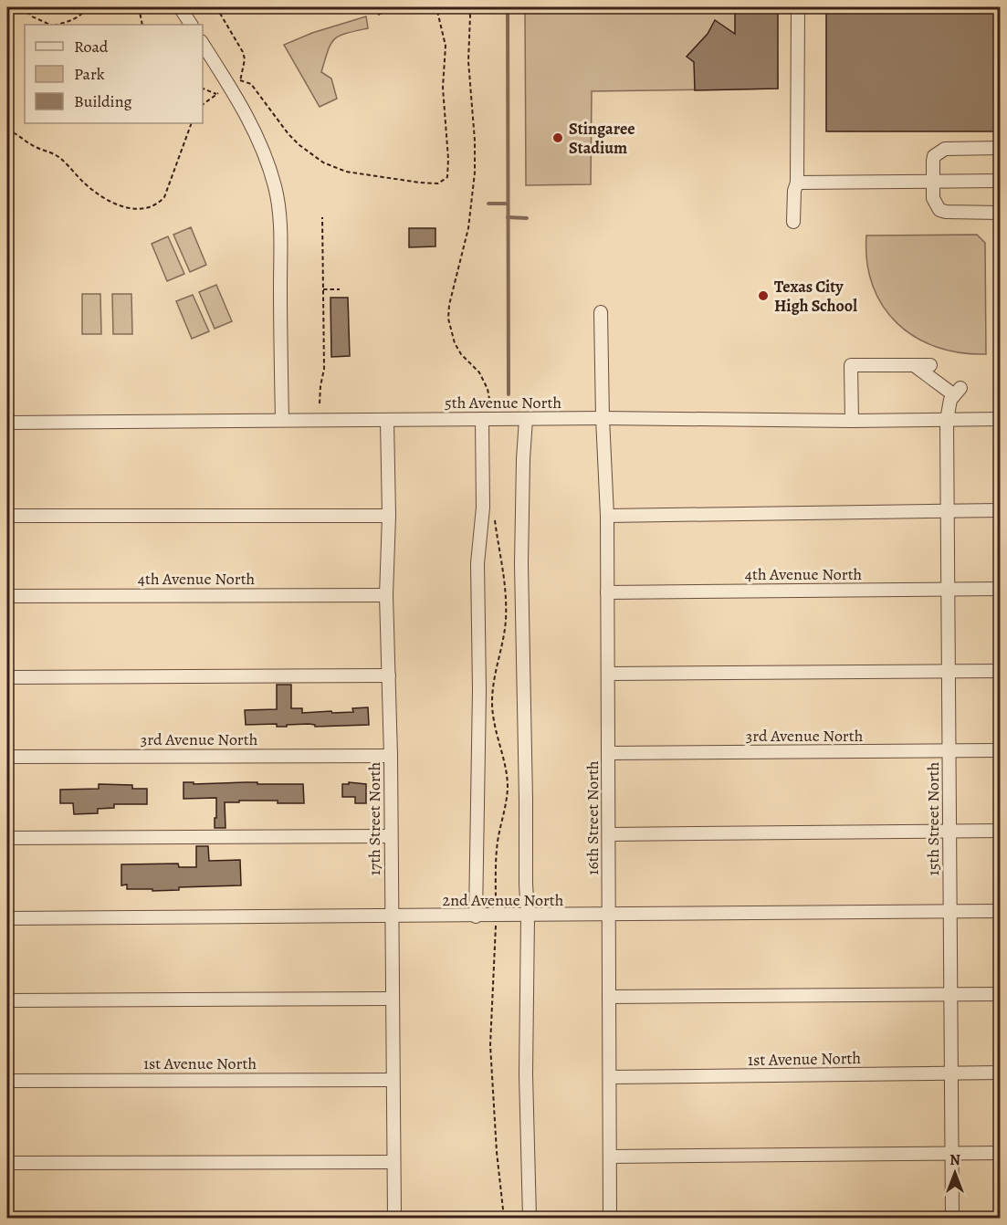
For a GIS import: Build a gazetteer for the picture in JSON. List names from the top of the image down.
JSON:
{
  "streets": {
    "street": [
      "5th Avenue North",
      "4th Avenue North",
      "3rd Avenue North",
      "16th Street North",
      "17th Street North",
      "15th Street North",
      "2nd Avenue North",
      "1st Avenue North"
    ]
  },
  "crossings": [
    ["5th Avenue North", "16th Street North"],
    ["5th Avenue North", "17th Street North"],
    ["5th Avenue North", "15th Street North"],
    ["4th Avenue North", "16th Street North"],
    ["4th Avenue North", "17th Street North"],
    ["4th Avenue North", "15th Street North"],
    ["3rd Avenue North", "16th Street North"],
    ["3rd Avenue North", "17th Street North"],
    ["3rd Avenue North", "15th Street North"],
    ["16th Street North", "2nd Avenue North"],
    ["16th Street North", "1st Avenue North"],
    ["17th Street North", "2nd Avenue North"],
    ["17th Street North", "1st Avenue North"],
    ["15th Street North", "2nd Avenue North"],
    ["15th Street North", "1st Avenue North"]
  ],
  "places": ["Stingaree Stadium", "Texas City High School"],
  "legend": ["Road", "Park", "Building"],
  "north": "top"
}
